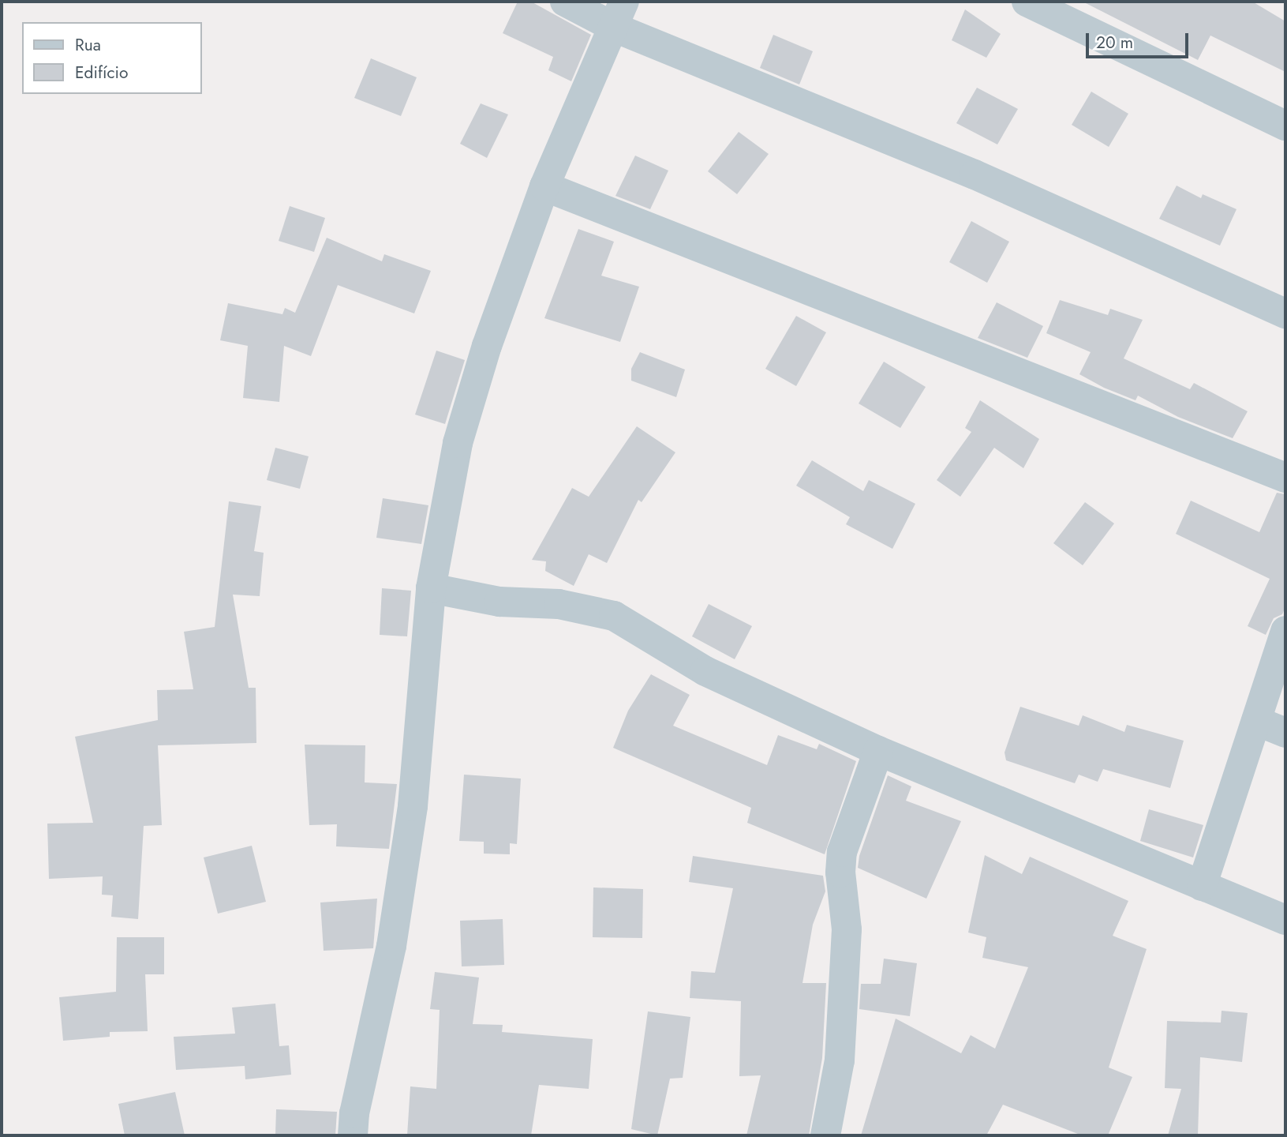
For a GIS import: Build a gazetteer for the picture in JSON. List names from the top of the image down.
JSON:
{
  "legend": ["Rua", "Edifício"],
  "scale_bar": "20 m"
}
